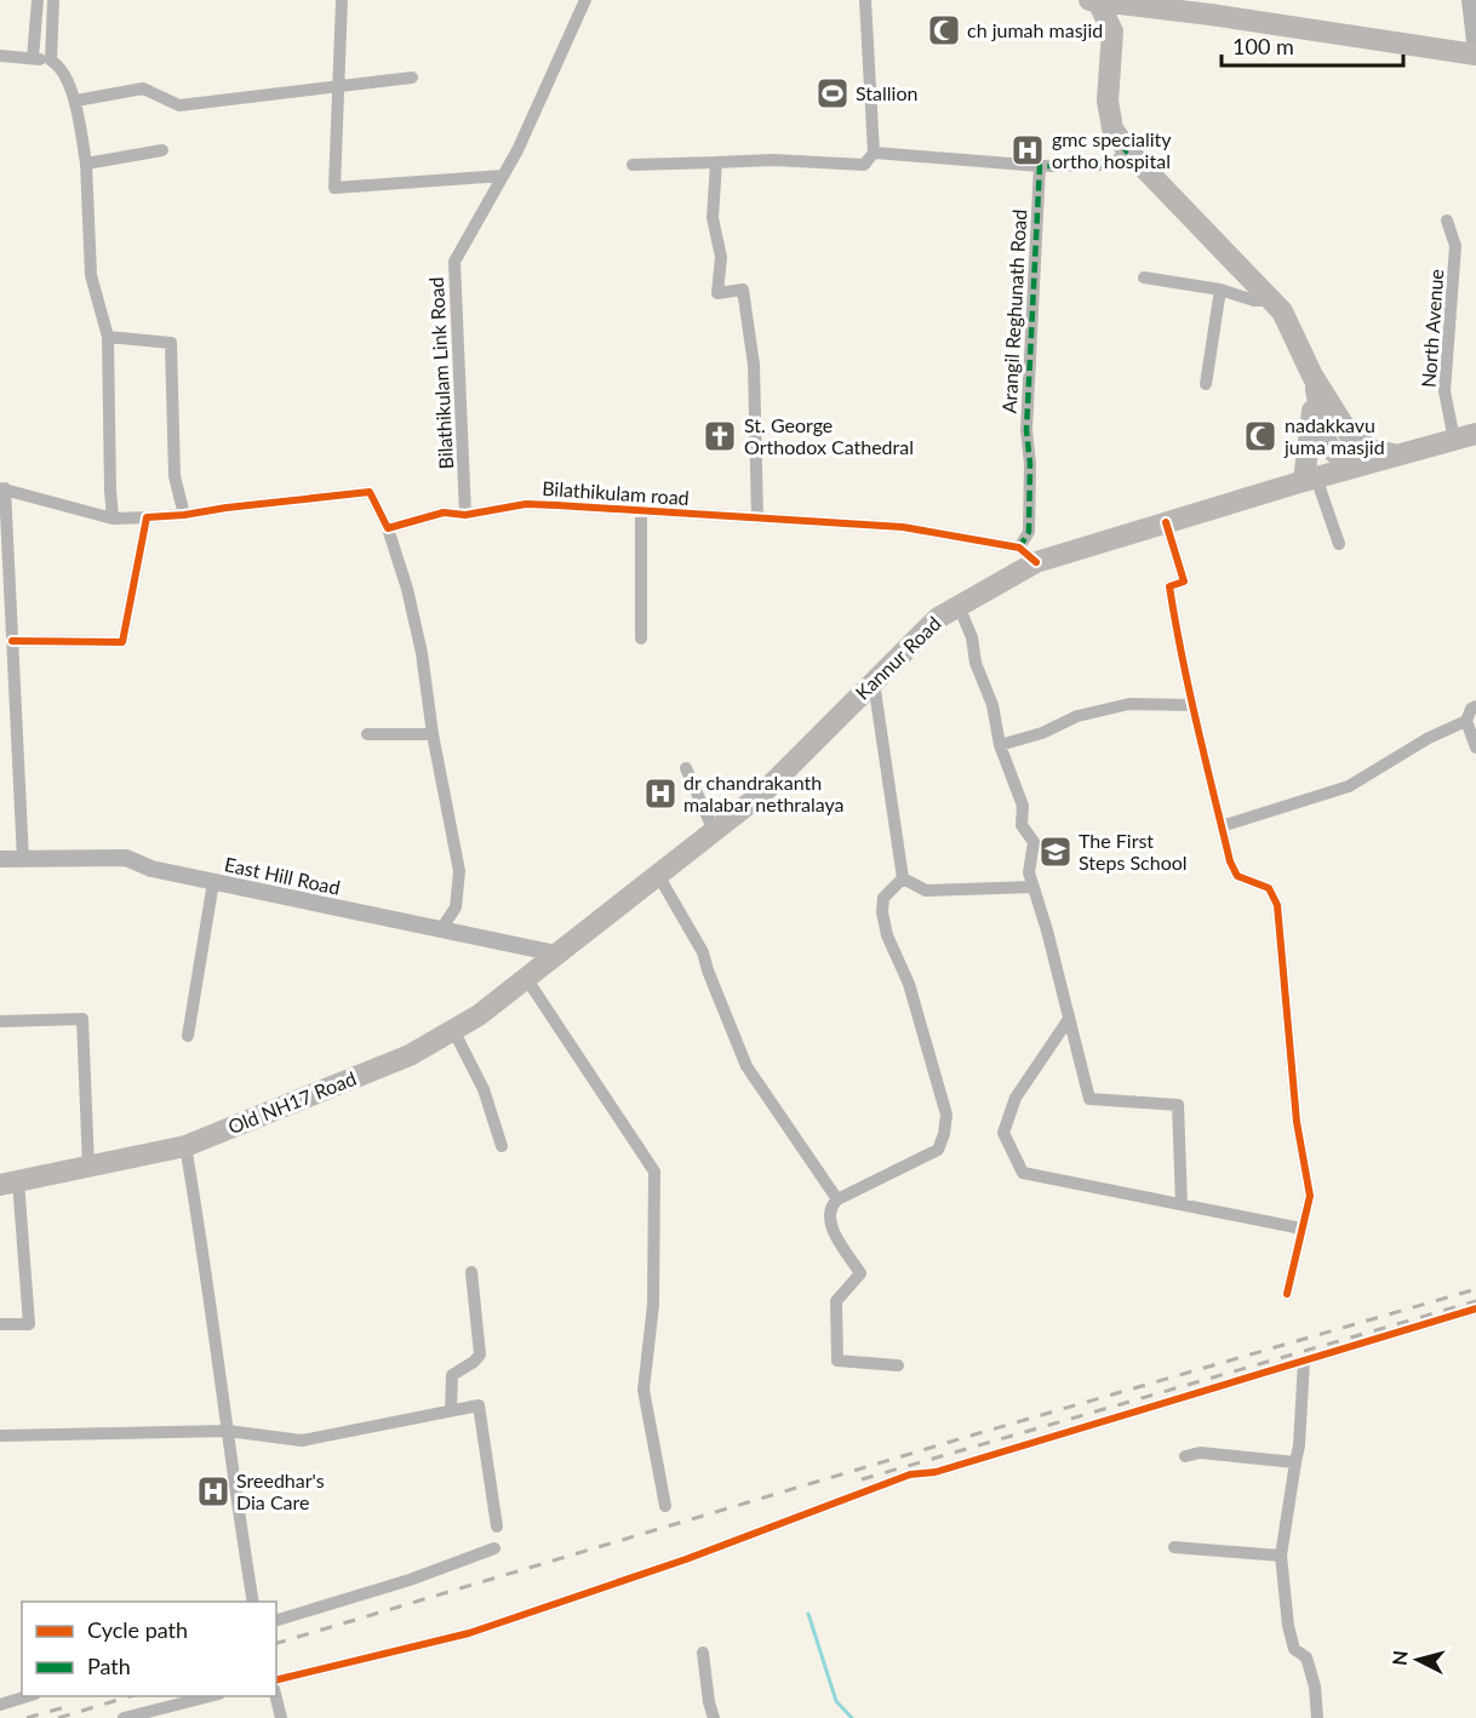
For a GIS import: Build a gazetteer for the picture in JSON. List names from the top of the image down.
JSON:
{
  "streets": {
    "main road": ["Kannur Road", "Old NH17 Road"],
    "street": [
      "Arangil Reghunath Road",
      "North Avenue",
      "Bilathikulam Link Road",
      "Bilathikulam road",
      "East Hill Road"
    ]
  },
  "crossings": [
    ["Arangil Reghunath Road", "Bilathikulam road"],
    ["Arangil Reghunath Road", "Kannur Road"],
    ["North Avenue", "Kannur Road"],
    ["Bilathikulam Link Road", "Bilathikulam road"],
    ["Bilathikulam road", "Kannur Road"],
    ["Kannur Road", "East Hill Road"],
    ["Kannur Road", "Old NH17 Road"],
    ["East Hill Road", "Old NH17 Road"]
  ],
  "places": {
    "mosque": ["ch jumah masjid", "nadakkavu juma masjid"],
    "sports": ["Stallion"],
    "hospital": ["gmc speciality ortho hospital", "dr chandrakanth malabar nethralaya", "Sreedhar's Dia Care"],
    "church": ["St. George Orthodox Cathedral"],
    "school or university": ["The First Steps School"]
  },
  "legend": ["Cycle path", "Path"],
  "scale_bar": "100 m",
  "north": "left"
}
